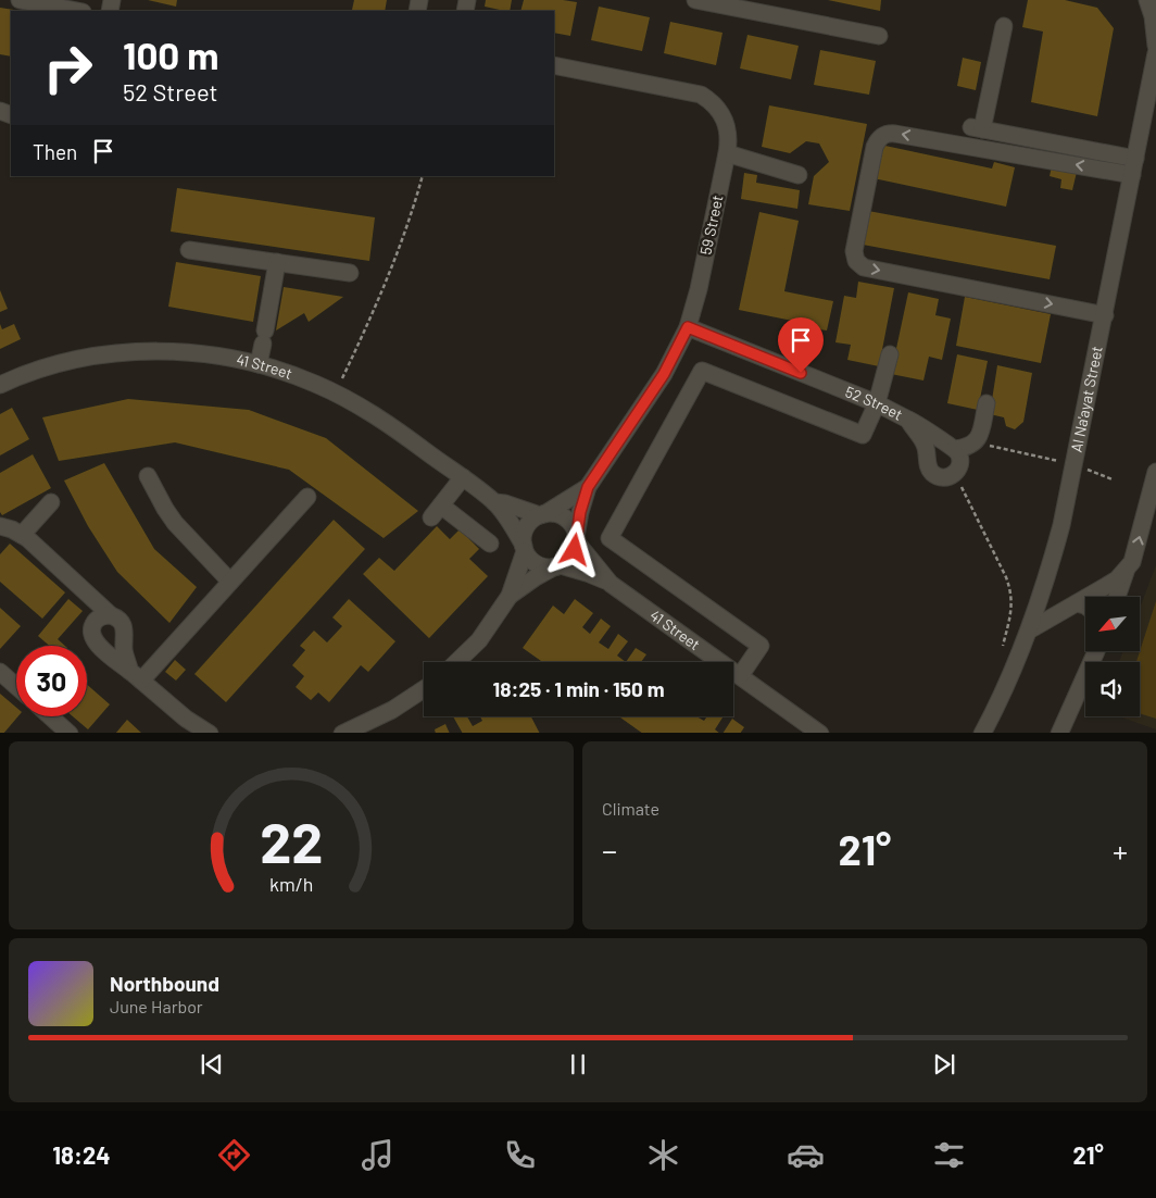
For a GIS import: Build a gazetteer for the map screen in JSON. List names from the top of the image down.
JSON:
{
  "streets": {
    "street": [
      "59 Street",
      "41 Street",
      "Al Na'ayat Street",
      "52 Street"
    ]
  },
  "crossings": [
    ["59 Street", "41 Street"],
    ["59 Street", "52 Street"]
  ],
  "north": "bottom left",
  "page": {
    "turn": ["100 m", "52 Street"],
    "then": "Then",
    "limit": "30",
    "trip": "18:25 · 1 min · 150 m",
    "tile": "Climate",
    "heat": ["−", "21°", "+"],
    "song": ["Northbound", "June Harbor"],
    "tabs": ["18:24", "21°"],
    "gauge": ["22", "km/h"]
  }
}
